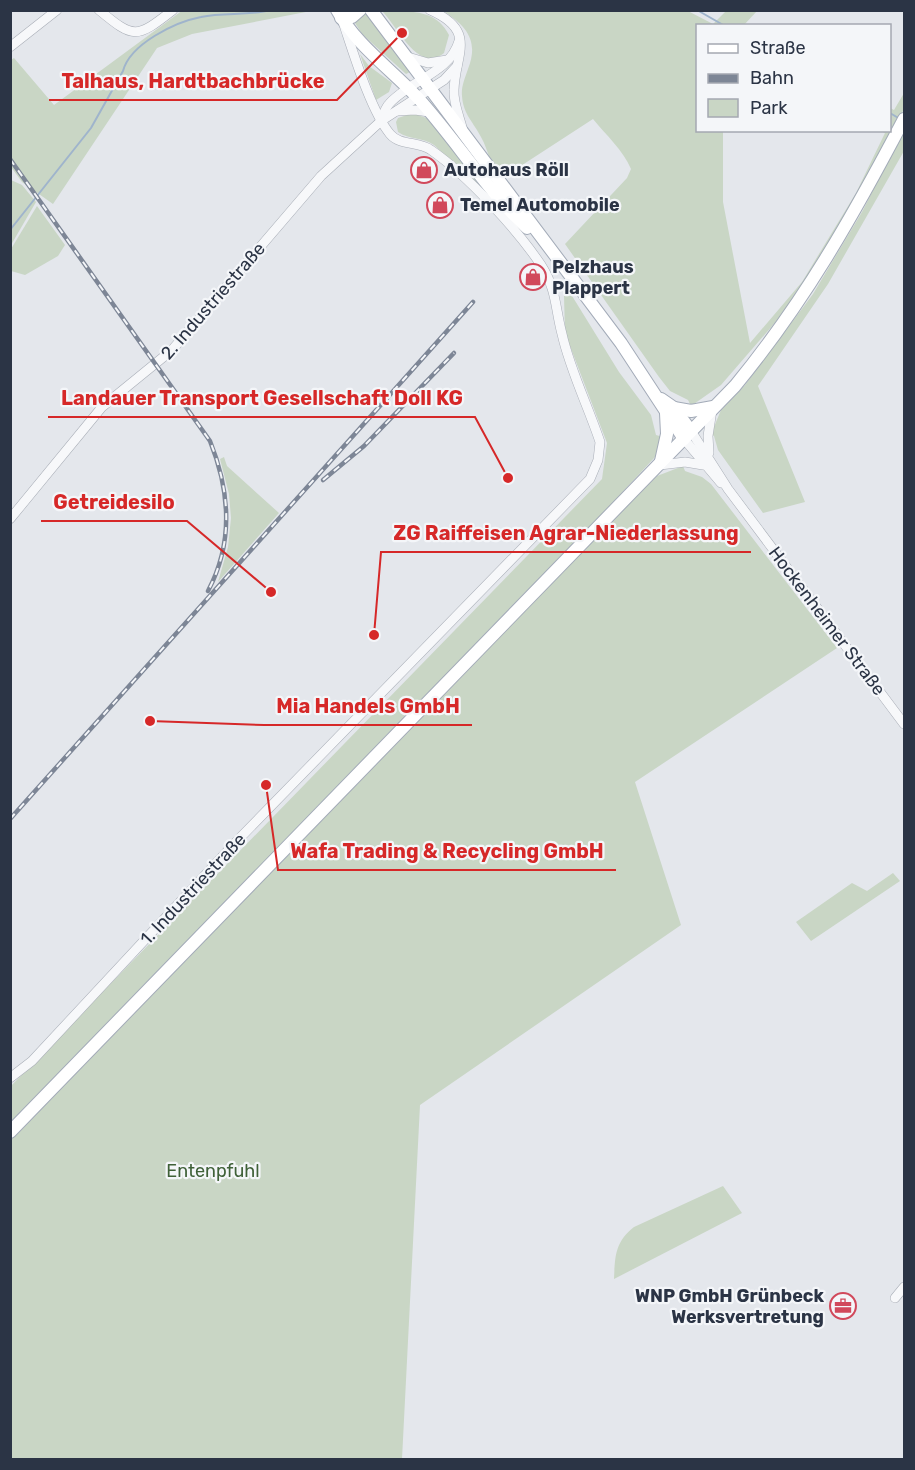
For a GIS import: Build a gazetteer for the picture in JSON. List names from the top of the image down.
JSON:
{
  "streets": {
    "main road": ["Hockenheimer Straße"],
    "street": ["2. Industriestraße", "1. Industriestraße"]
  },
  "crossings": [
    ["2. Industriestraße", "1. Industriestraße"]
  ],
  "parks": ["Entenpfuhl"],
  "places": {
    "other": [
      "Talhaus, Hardtbachbrücke",
      "Landauer Transport Gesellschaft Doll KG",
      "Getreidesilo",
      "ZG Raiffeisen Agrar-Niederlassung",
      "Mia Handels GmbH",
      "Wafa Trading & Recycling GmbH"
    ],
    "shop": ["Autohaus Röll", "Temel Automobile", "Pelzhaus Plappert"],
    "office": ["WNP GmbH Grünbeck Werksvertretung"]
  },
  "legend": ["Straße", "Bahn", "Park"]
}
